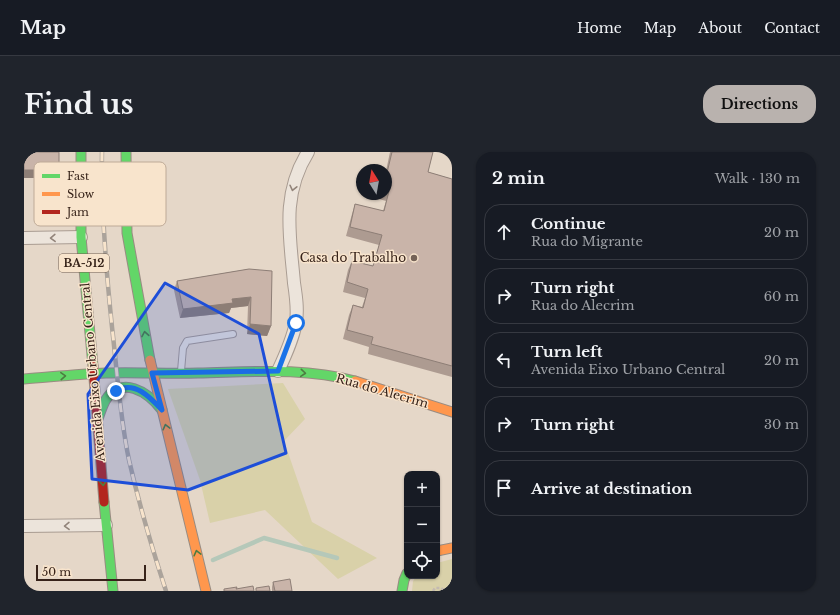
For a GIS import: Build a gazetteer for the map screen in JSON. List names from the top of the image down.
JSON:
{
  "streets": {
    "main road": ["BA-512", "Avenida Eixo Urbano Central", "Rua do Alecrim"]
  },
  "crossings": [
    ["Avenida Eixo Urbano Central", "Rua do Alecrim"]
  ],
  "one_way": ["Rua do Alecrim"],
  "places": ["Casa do Trabalho"],
  "legend": ["Fast", "Slow", "Jam"],
  "scale_bar": "50 m",
  "north": "top",
  "page": {
    "header": "Map",
    "nav": [
      "Home",
      "Map",
      "About",
      "Contact"
    ],
    "buttons": "Directions",
    "title": "Find us",
    "heading": ["2 min", "Walk · 130 m"],
    "list": [
      ["Continue", "Rua do Migrante", "20 m"],
      ["Turn right", "Rua do Alecrim", "60 m"],
      ["Turn left", "Avenida Eixo Urbano Central", "20 m"],
      ["Turn right", "30 m"],
      "Arrive at destination"
    ],
    "map_buttons": ["+", "−"],
    "scale": "50 m"
  }
}
